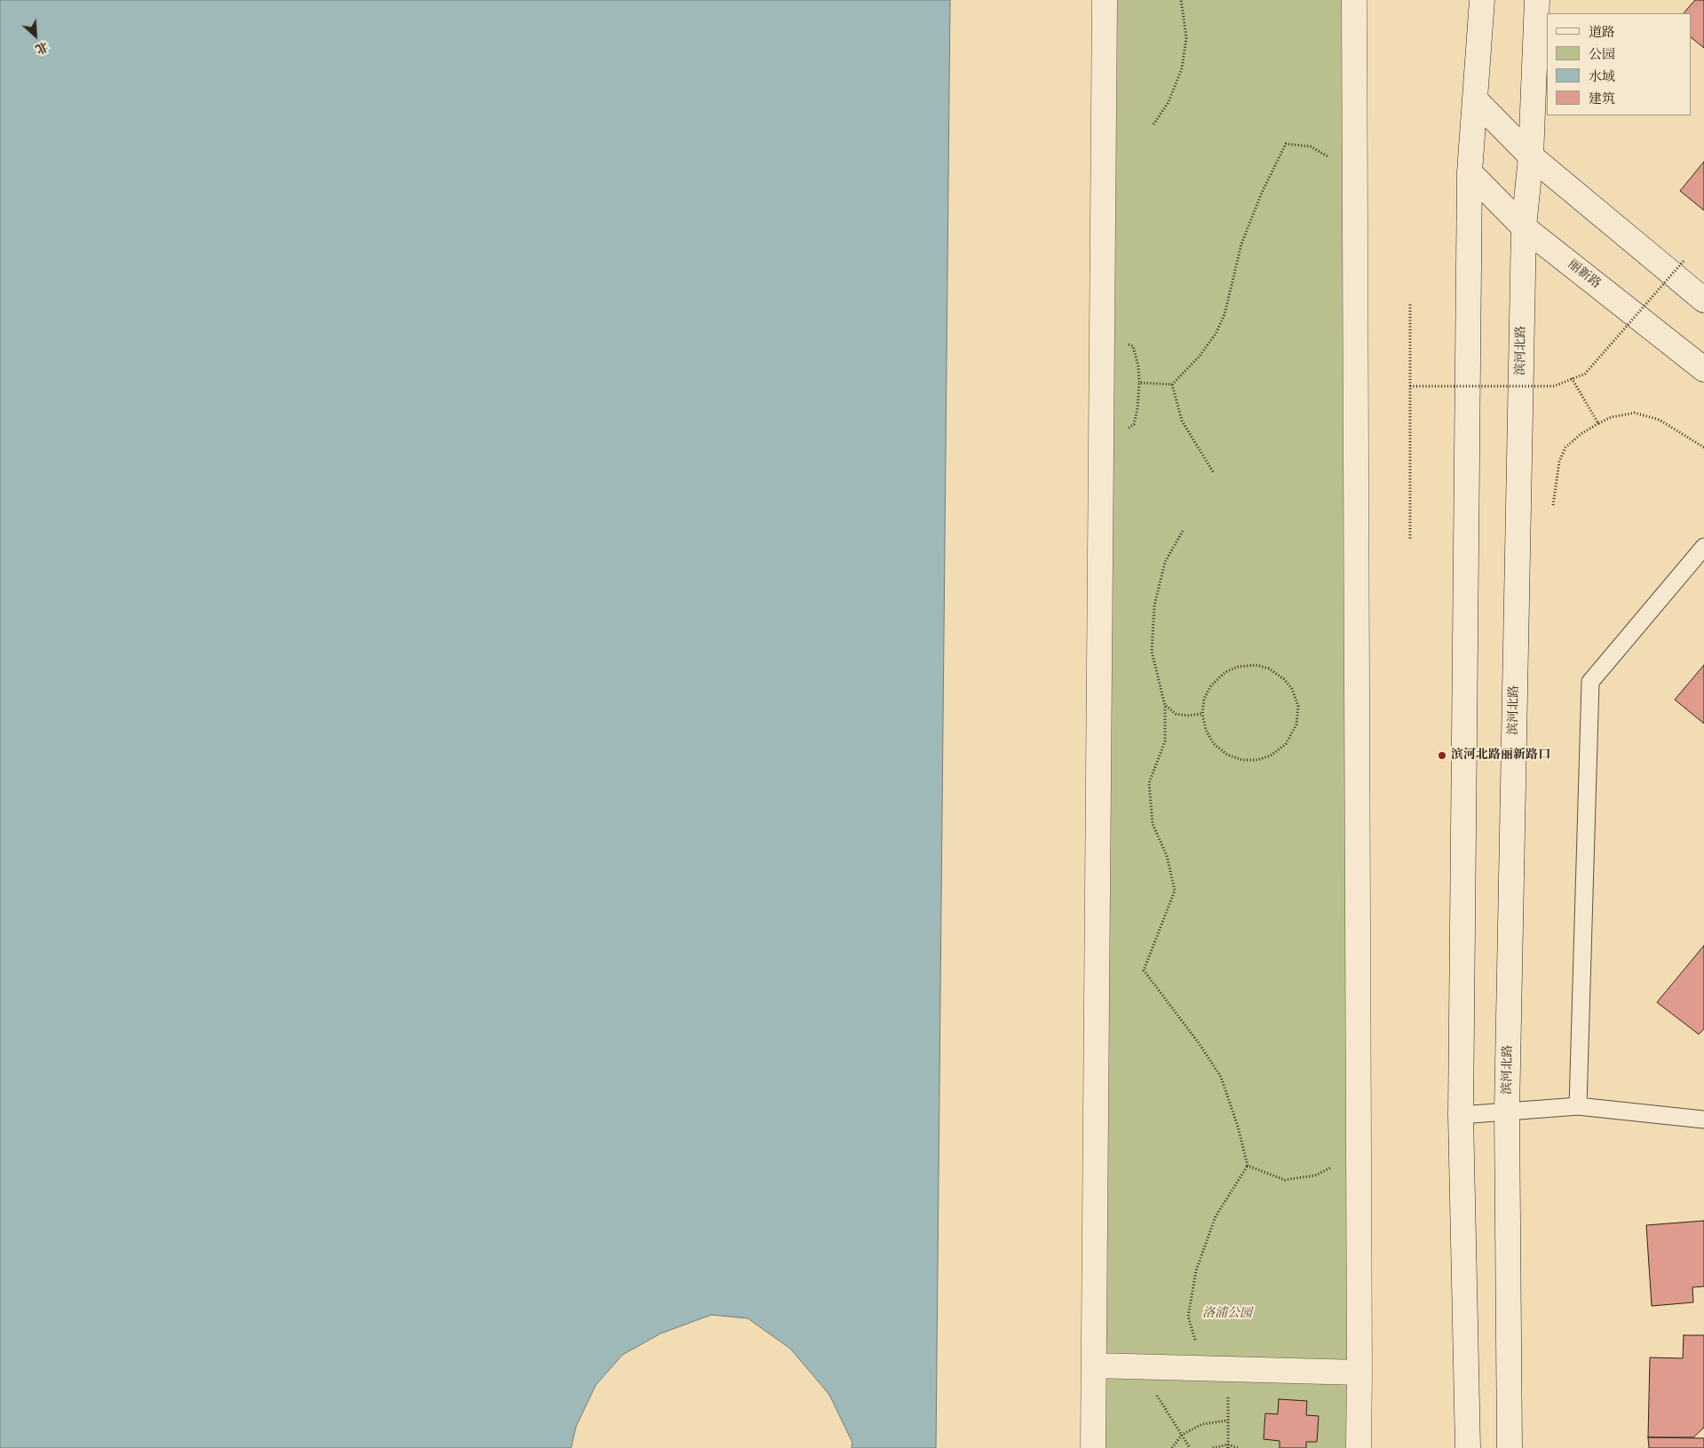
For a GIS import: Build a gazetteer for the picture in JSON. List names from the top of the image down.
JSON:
{
  "streets": {
    "main road": ["丽新路", "滨河北路"]
  },
  "crossings": [
    ["丽新路", "滨河北路"]
  ],
  "parks": ["洛浦公园"],
  "places": ["滨河北路丽新路口"],
  "legend": [
    "道路",
    "公园",
    "水域",
    "建筑"
  ],
  "north": "bottom right"
}
